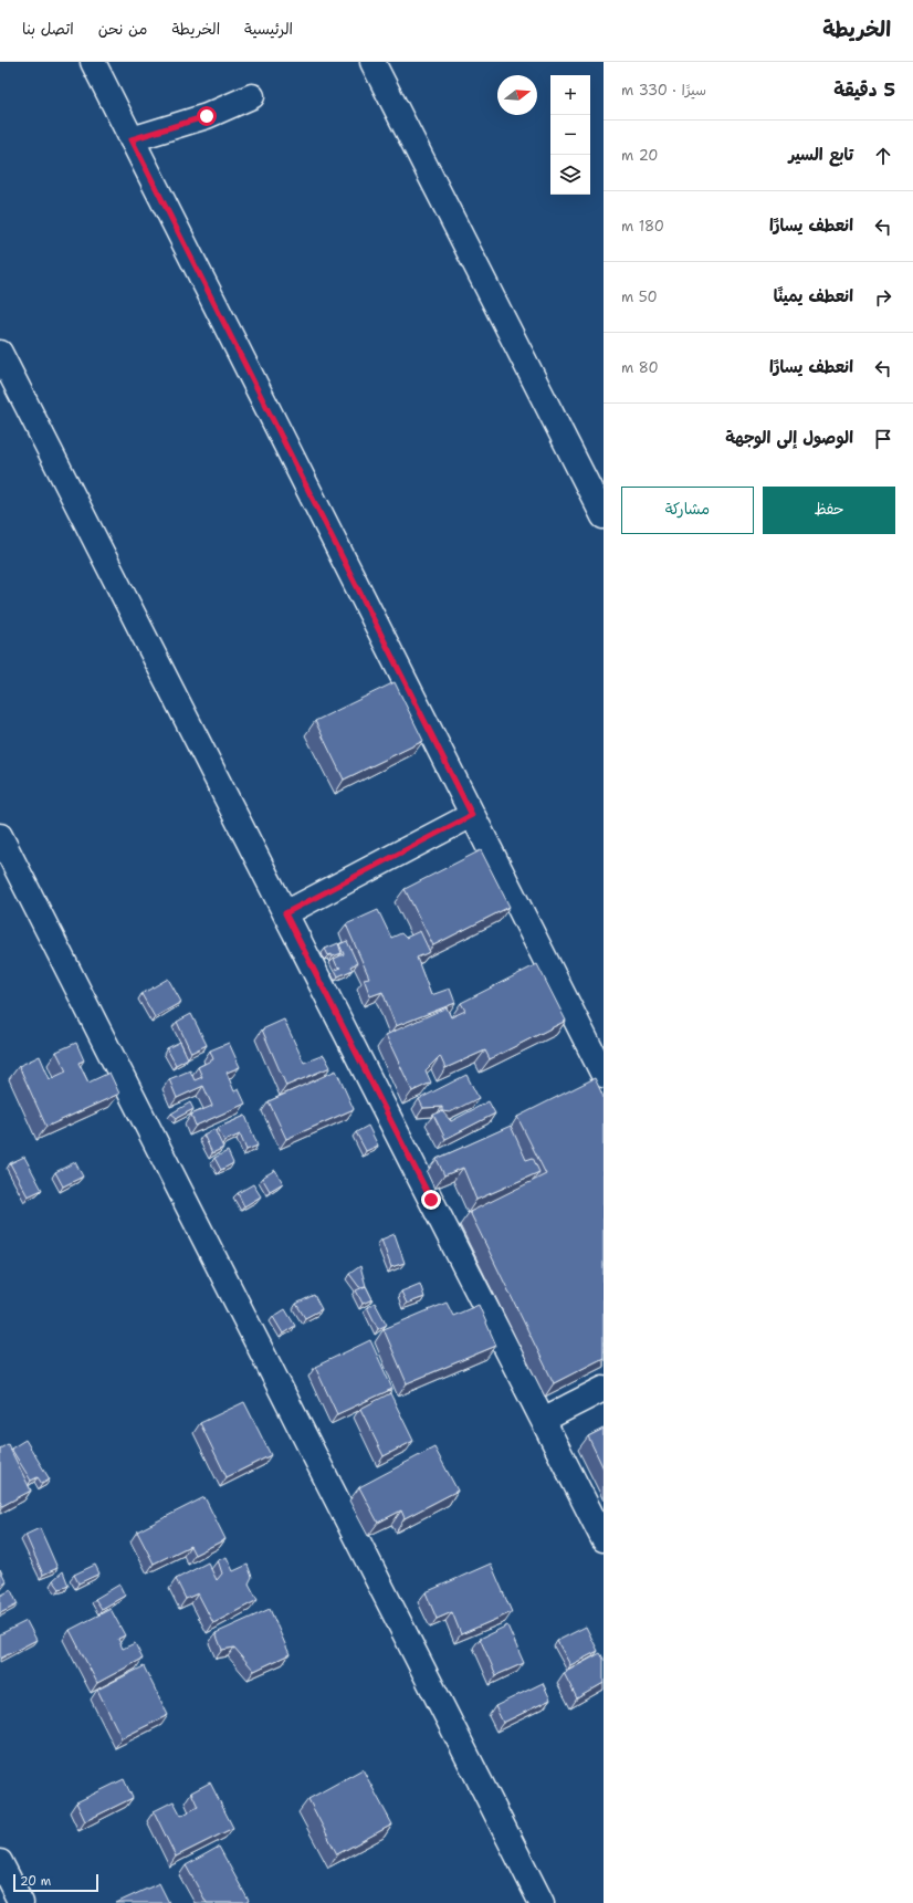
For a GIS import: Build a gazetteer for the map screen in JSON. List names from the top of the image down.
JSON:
{
  "scale_bar": "20 m",
  "north": "right",
  "page": {
    "header": "الخريطة",
    "nav": [
      "الرئيسية",
      "الخريطة",
      "من نحن",
      "اتصل بنا"
    ],
    "heading": ["5 دقيقة", "سيرًا · 330 m"],
    "map_buttons": ["+", "−"],
    "list": [
      ["تابع السير", "20 m"],
      ["انعطف يسارًا", "180 m"],
      ["انعطف يمينًا", "50 m"],
      ["انعطف يسارًا", "80 m"],
      "الوصول إلى الوجهة"
    ],
    "buttons": ["حفظ", "مشاركة"],
    "scale": "20 m"
  }
}
